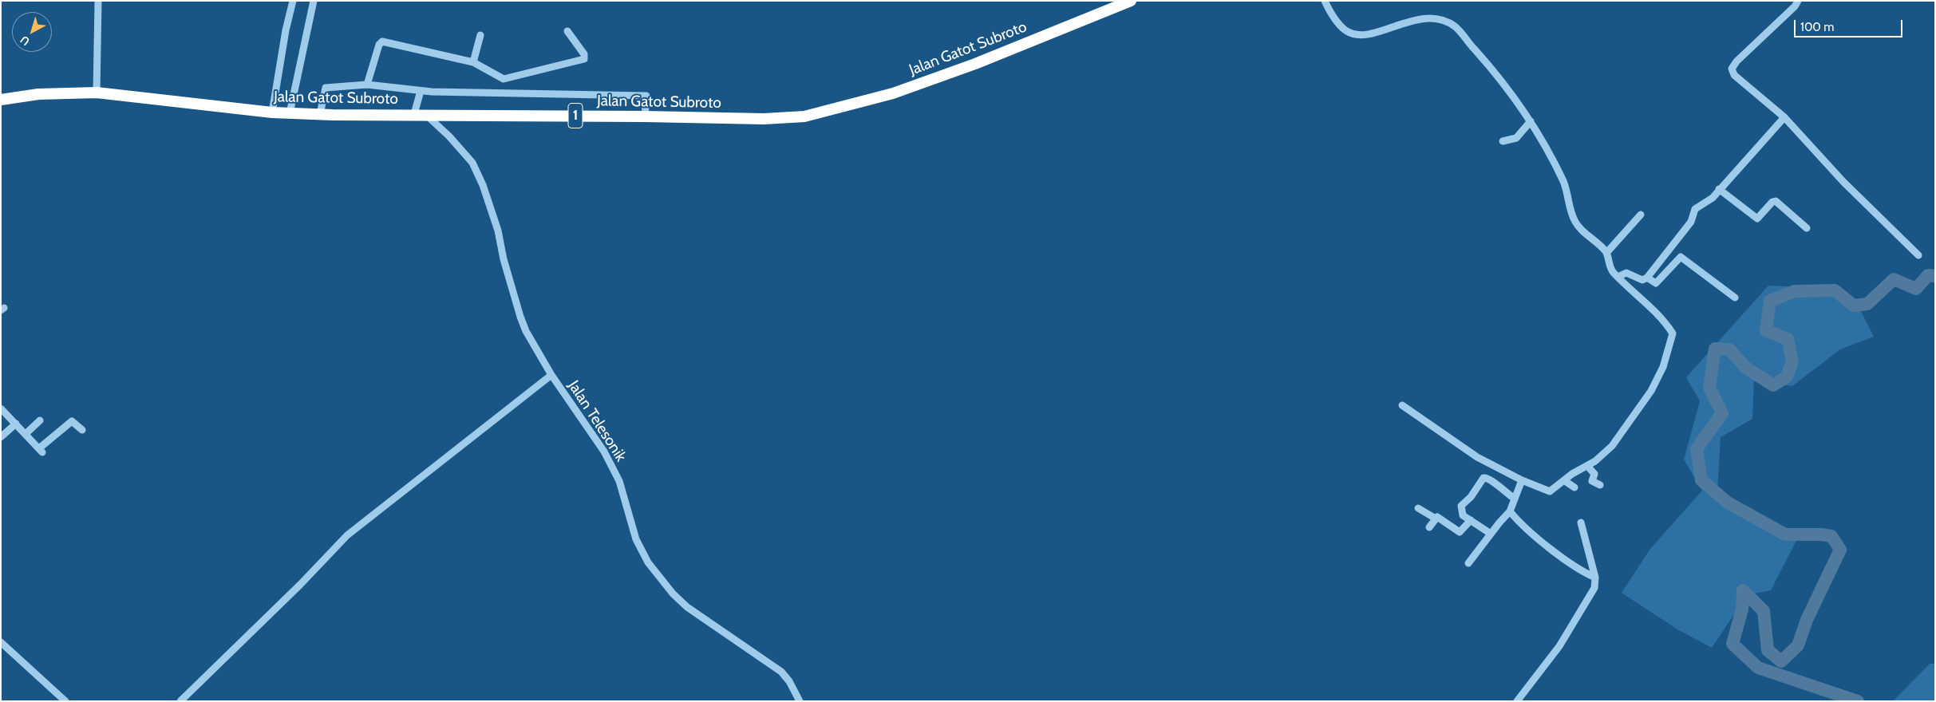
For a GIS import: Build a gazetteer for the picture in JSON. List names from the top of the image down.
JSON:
{
  "streets": {
    "highway": ["Jalan Gatot Subroto", "1"],
    "street": ["Jalan Telesonik"]
  },
  "crossings": [
    ["Jalan Gatot Subroto", "Jalan Telesonik"]
  ],
  "scale_bar": "100 m",
  "north": "bottom left"
}
